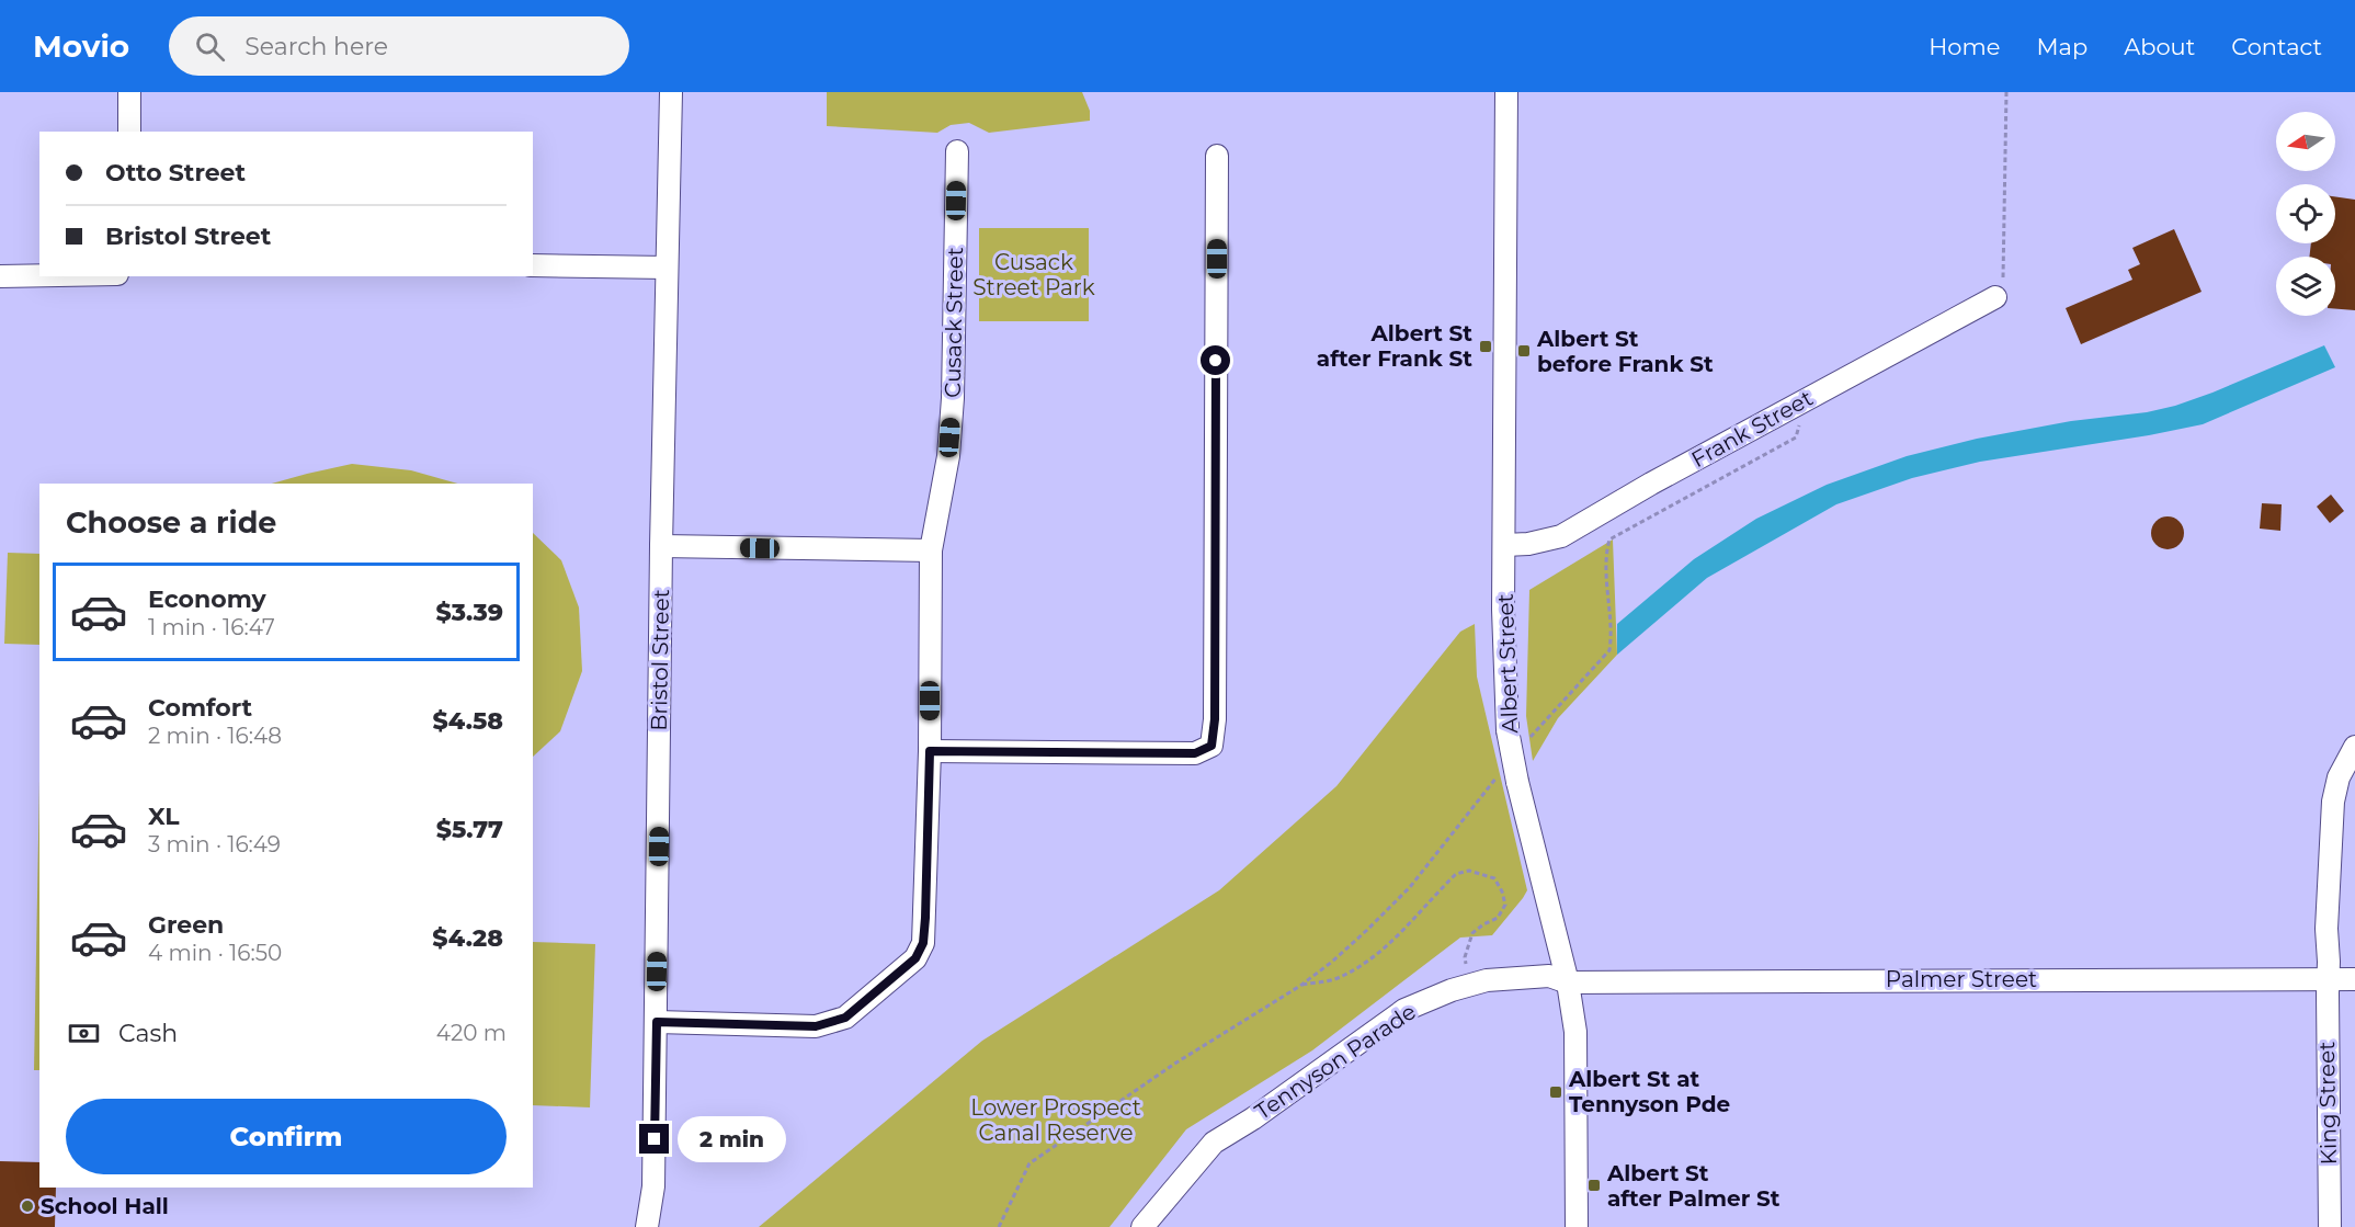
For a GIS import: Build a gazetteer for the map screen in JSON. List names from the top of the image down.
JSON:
{
  "streets": {
    "street": [
      "Cusack Street",
      "Frank Street",
      "Bristol Street",
      "Albert Street",
      "Palmer Street",
      "Tennyson Parade",
      "King Street"
    ]
  },
  "crossings": [
    ["Cusack Street", "Bristol Street"],
    ["Frank Street", "Albert Street"],
    ["Albert Street", "Palmer Street"],
    ["Albert Street", "Tennyson Parade"],
    ["Palmer Street", "Tennyson Parade"],
    ["Palmer Street", "King Street"]
  ],
  "parks": ["Cusack Street Park", "Lower Prospect Canal Reserve"],
  "places": {
    "transit": [
      "Albert St after Frank St",
      "Albert St before Frank St",
      "Albert St at Tennyson Pde",
      "Albert St after Palmer St"
    ],
    "other": ["School Hall"]
  },
  "north": "left",
  "page": {
    "header": "Movio",
    "search": "Search here",
    "nav": [
      "Home",
      "Map",
      "About",
      "Contact"
    ],
    "banner": ["Otto Street", "Bristol Street"],
    "heading": "Choose a ride",
    "list": [
      {
        "name": "Economy",
        "note": "1 min · 16:47",
        "value": "$3.39"
      },
      {
        "name": "Comfort",
        "note": "2 min · 16:48",
        "value": "$4.58"
      },
      {
        "name": "XL",
        "note": "3 min · 16:49",
        "value": "$5.77"
      },
      {
        "name": "Green",
        "note": "4 min · 16:50",
        "value": "$4.28"
      }
    ],
    "pay": ["Cash", "420 m"],
    "buttons": "Confirm",
    "bubble": "2 min"
  }
}
